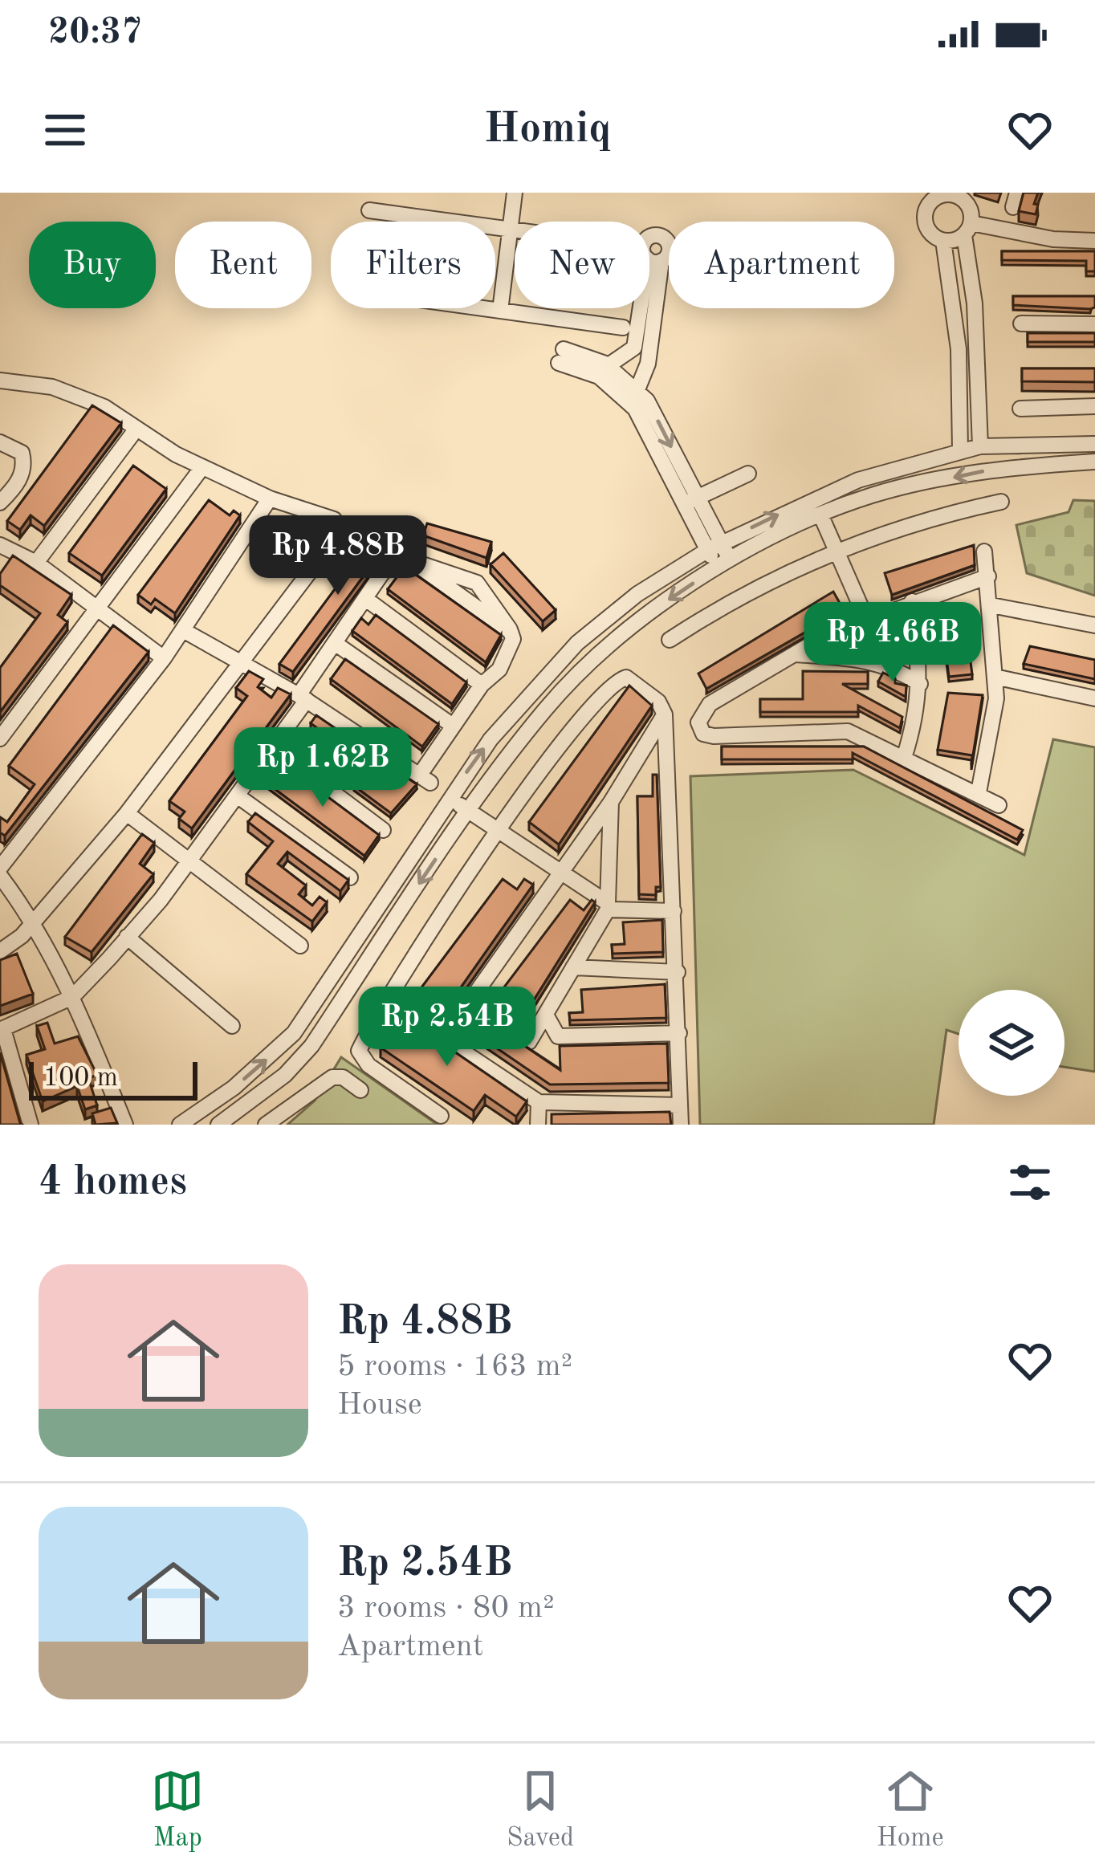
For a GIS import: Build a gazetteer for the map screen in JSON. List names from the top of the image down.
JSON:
{
  "scale_bar": "100 m",
  "page": {
    "status": "20:37",
    "header": "Homiq",
    "chip": [
      "Buy",
      "Rent",
      "Filters",
      "New",
      "Apartment"
    ],
    "price": [
      "Rp 4.88B",
      "Rp 4.66B",
      "Rp 1.62B",
      "Rp 2.54B"
    ],
    "scale": "100 m",
    "heading": "4 homes",
    "list": [
      {
        "name": "Rp 4.88B",
        "note": "5 rooms · 163 m² · House"
      },
      {
        "name": "Rp 2.54B",
        "note": "3 rooms · 80 m² · Apartment"
      }
    ],
    "tabs": ["Map", "Saved", "Home"]
  }
}
